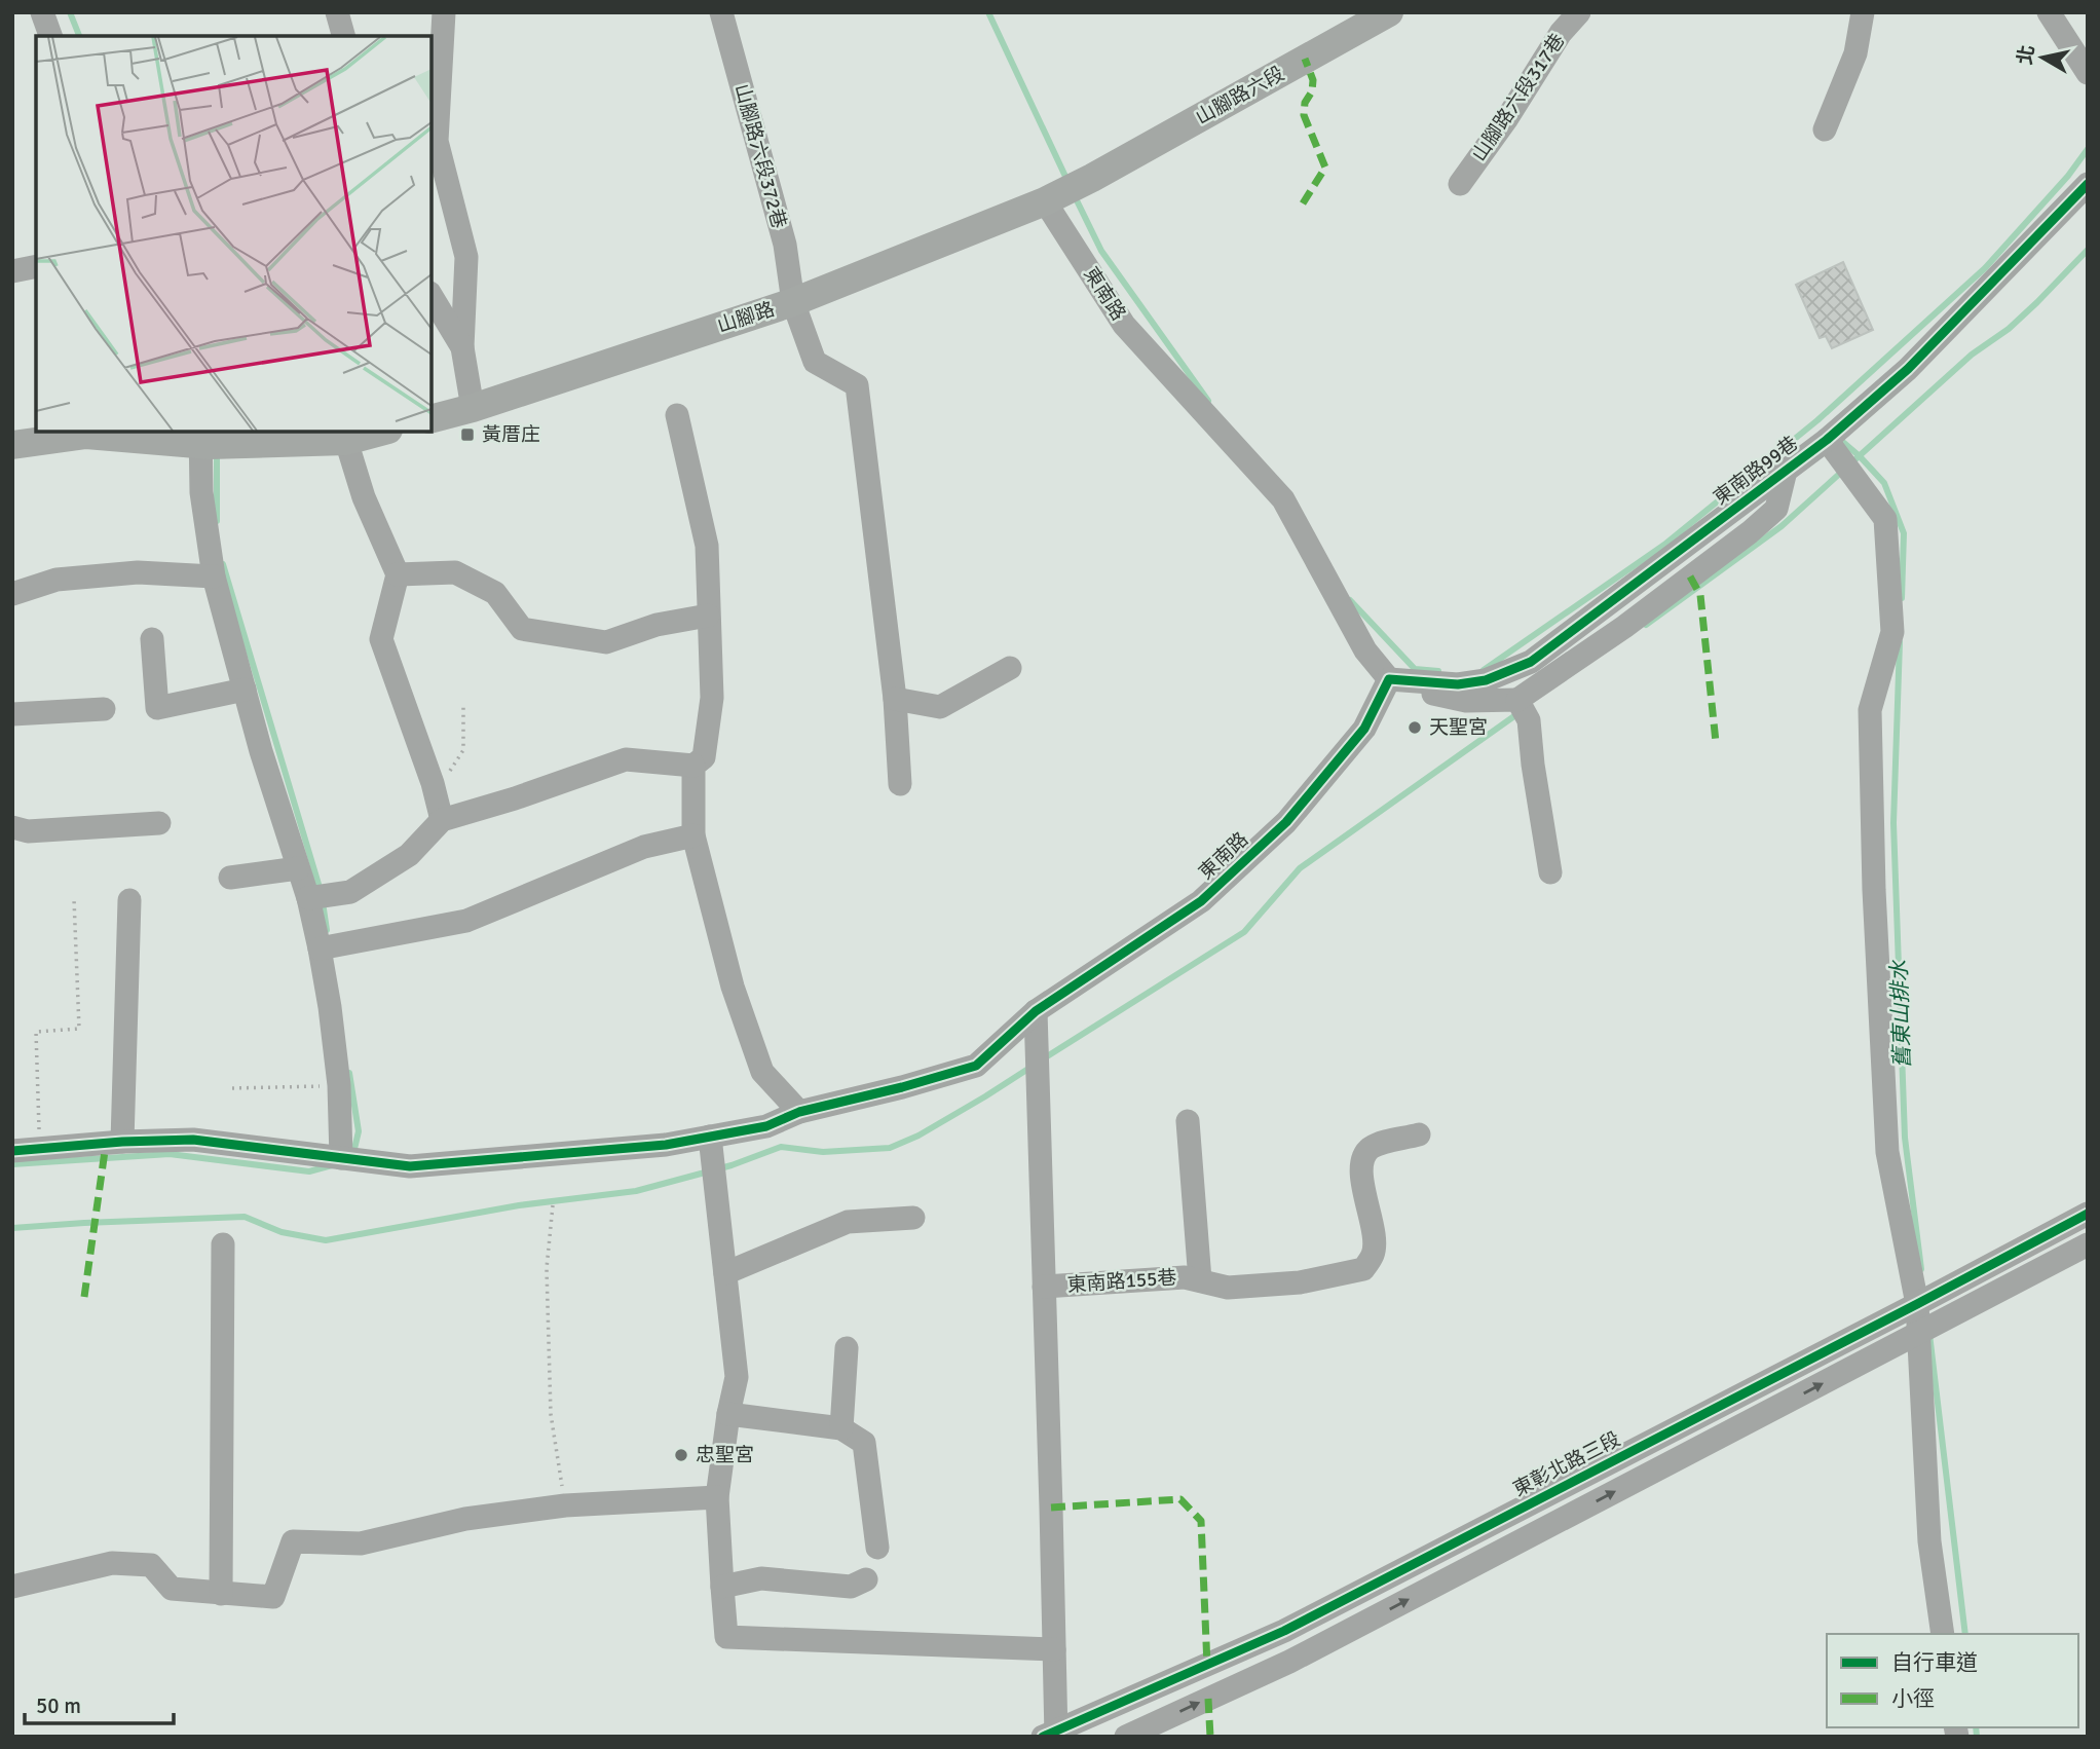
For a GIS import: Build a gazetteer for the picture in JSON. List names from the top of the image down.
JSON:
{
  "streets": {
    "main road": ["山腳路六段", "山腳路"],
    "street": [
      "山腳路六段317巷",
      "山腳路六段372巷",
      "東南路",
      "東南路99巷",
      "東南路155巷",
      "東彰北路三段"
    ]
  },
  "crossings": [
    ["山腳路六段", "東南路"],
    ["山腳路六段", "山腳路"],
    ["山腳路六段372巷", "山腳路"],
    ["東南路", "山腳路"],
    ["東南路", "東南路99巷"]
  ],
  "water": ["舊東山排水"],
  "places": {
    "transit": ["黃厝庄"],
    "other": ["天聖宮", "忠聖宮"]
  },
  "legend": ["自行車道", "小徑"],
  "scale_bar": "50 m",
  "north": "left"
}
